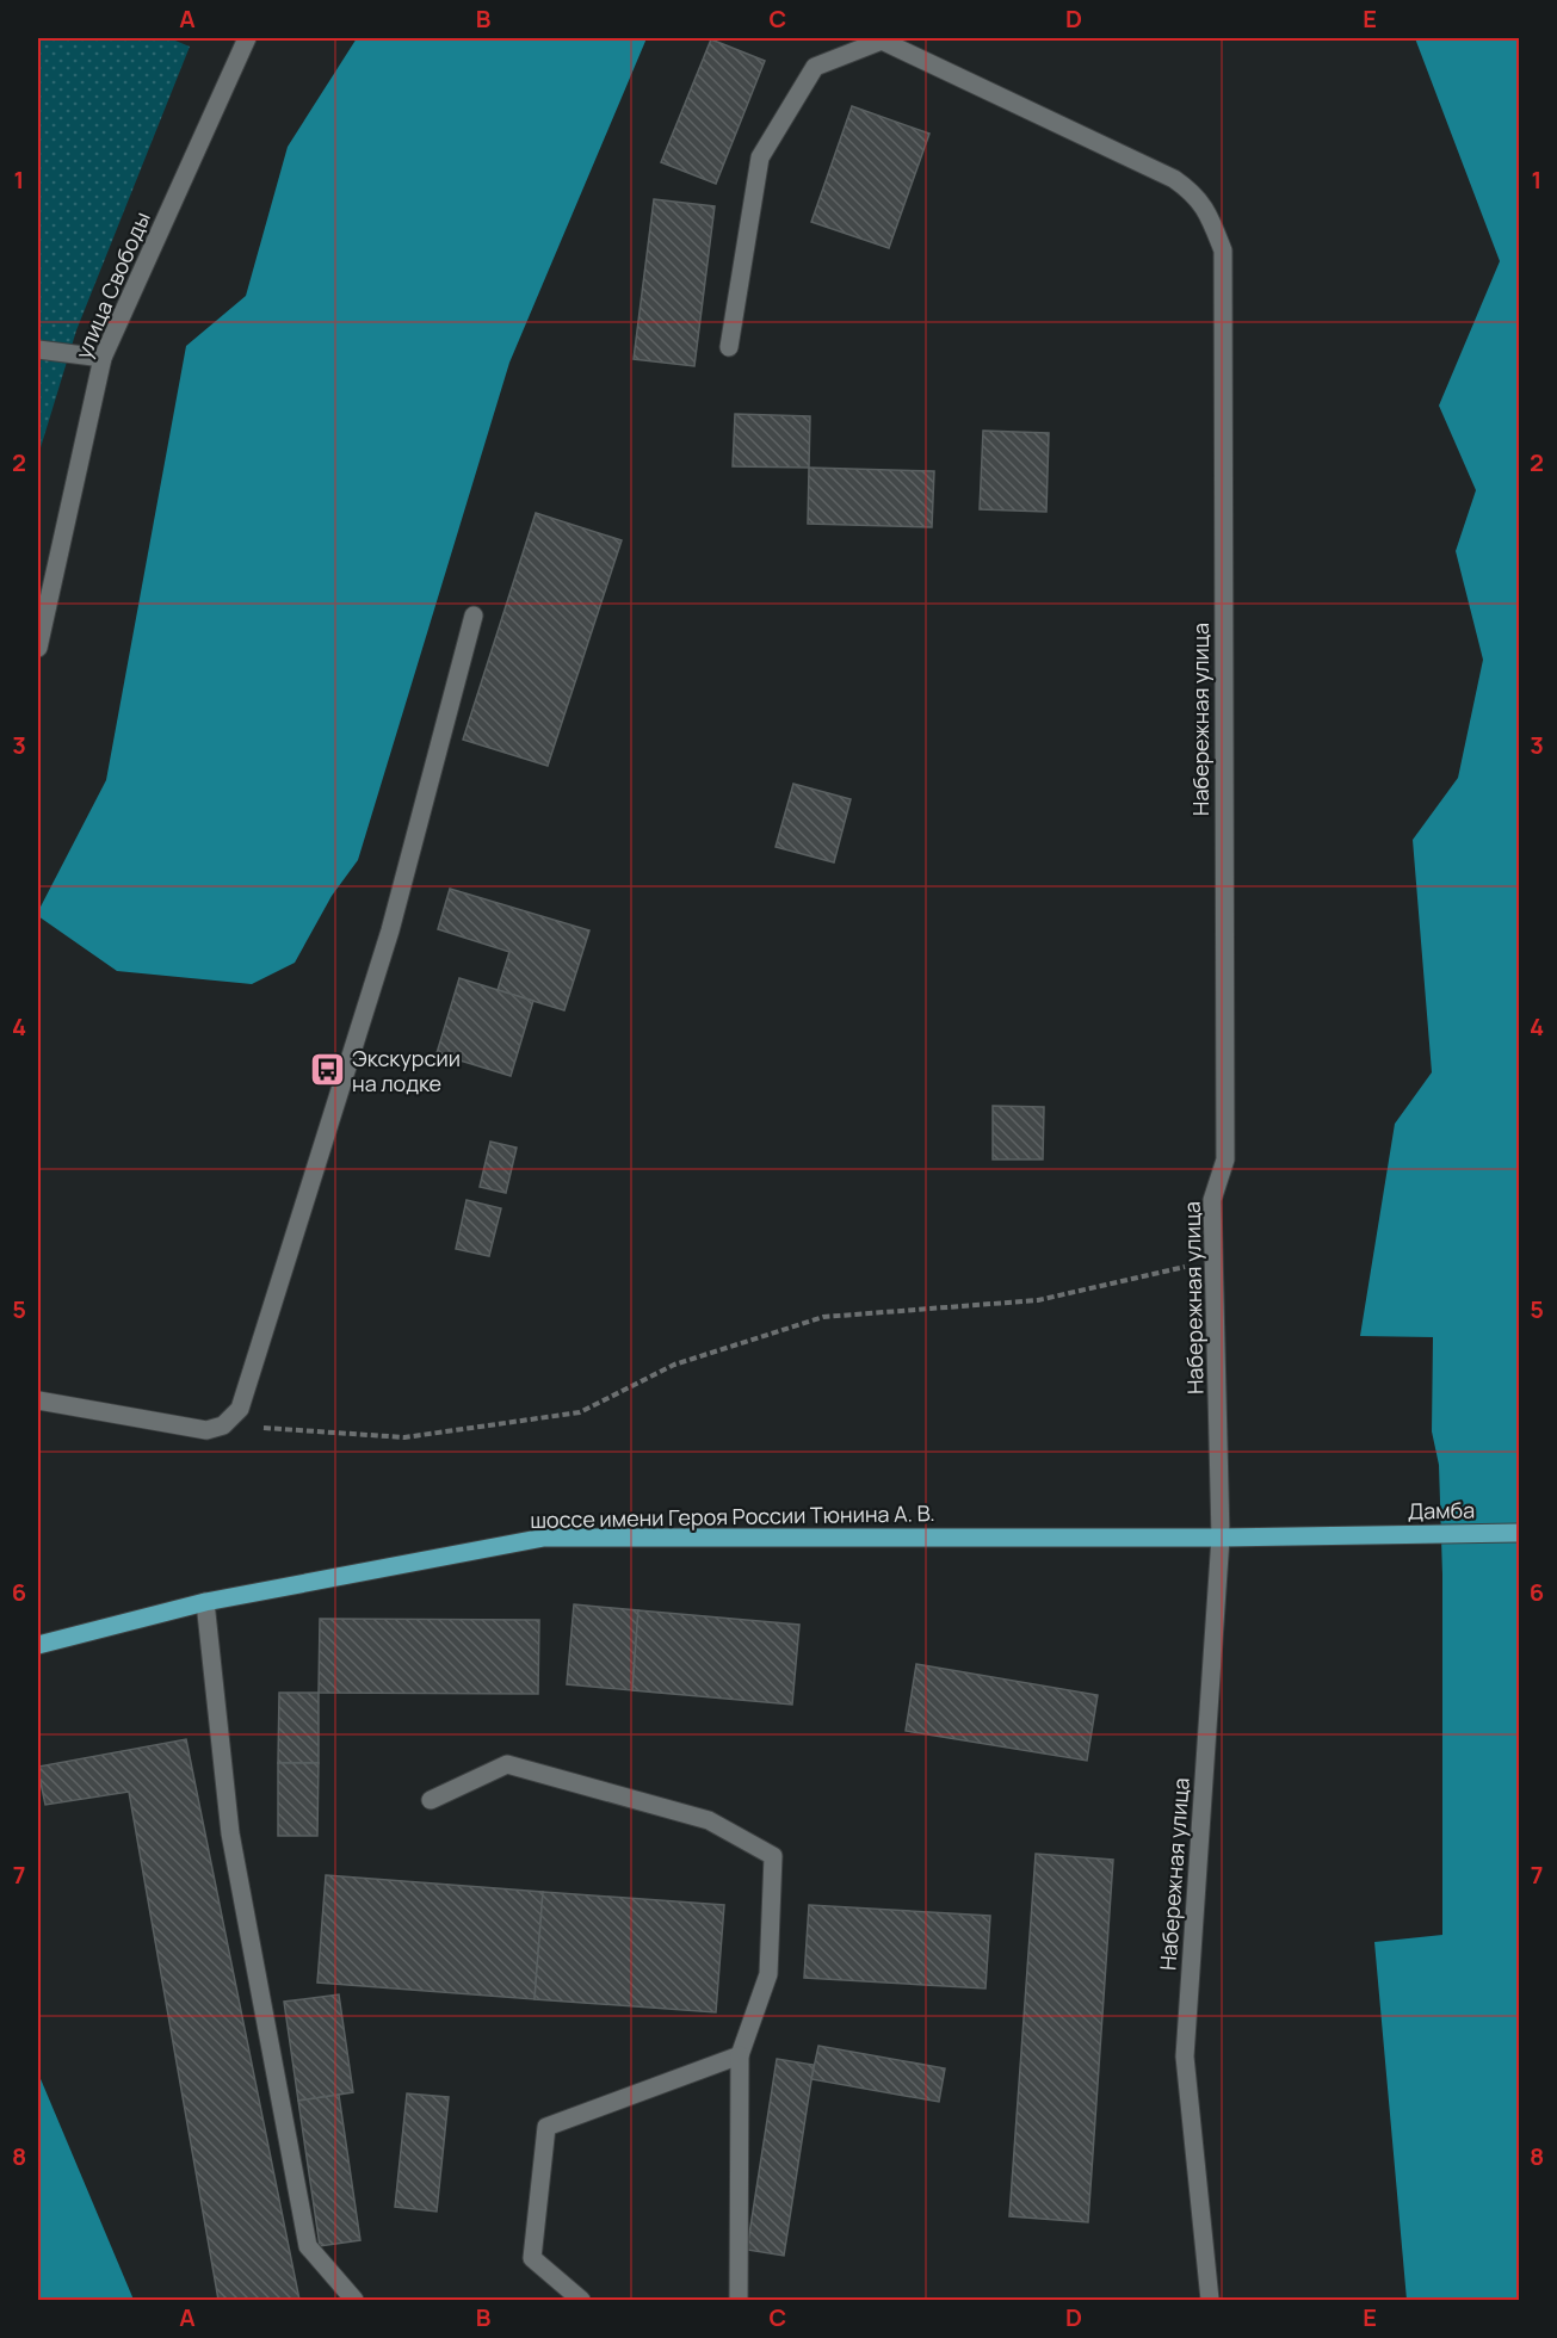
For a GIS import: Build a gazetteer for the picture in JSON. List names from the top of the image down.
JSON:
{
  "streets": {
    "main road": ["Дамба", "шоссе имени Героя России Тюнина А. В."],
    "street": ["улица Свободы", "Набережная улица"]
  },
  "crossings": [
    ["Набережная улица", "Дамба"],
    ["Набережная улица", "шоссе имени Героя России Тюнина А. В."],
    ["Дамба", "шоссе имени Героя России Тюнина А. В."]
  ],
  "places": {
    "bus stop": ["Экскурсии на лодке"]
  },
  "grid": {
    "columns": [
      "A",
      "B",
      "C",
      "D",
      "E"
    ],
    "rows": [
      "1",
      "2",
      "3",
      "4",
      "5",
      "6",
      "7",
      "8"
    ]
  }
}
